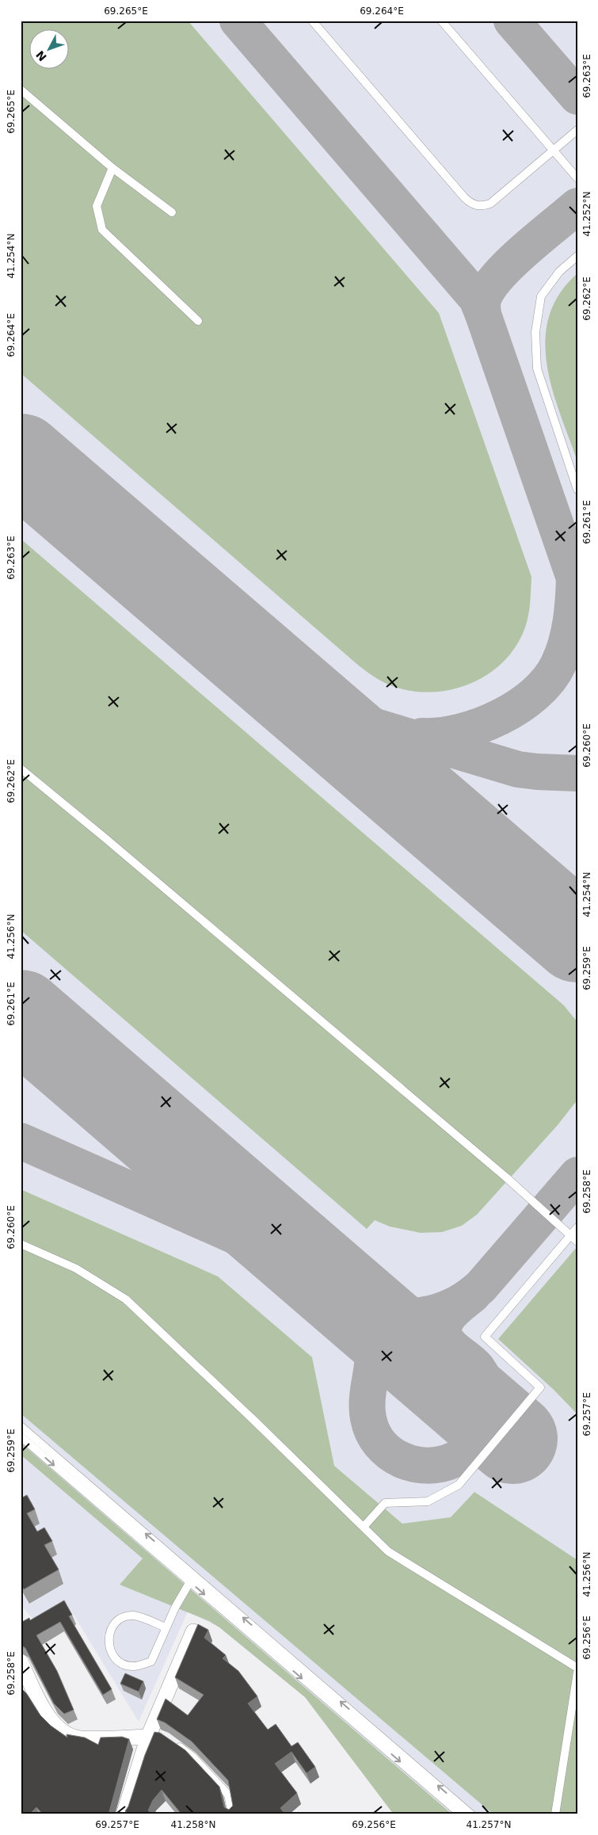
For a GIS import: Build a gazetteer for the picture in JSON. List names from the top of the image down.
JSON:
{
  "north": "bottom left",
  "coordinates": [
    "69.265°E",
    "69.264°E",
    "69.263°E",
    "41.252°N",
    "41.254°N",
    "69.262°E",
    "69.261°E",
    "69.260°E",
    "41.256°N",
    "69.259°E",
    "69.258°E",
    "69.257°E",
    "69.256°E",
    "41.258°N",
    "41.257°N"
  ]
}
